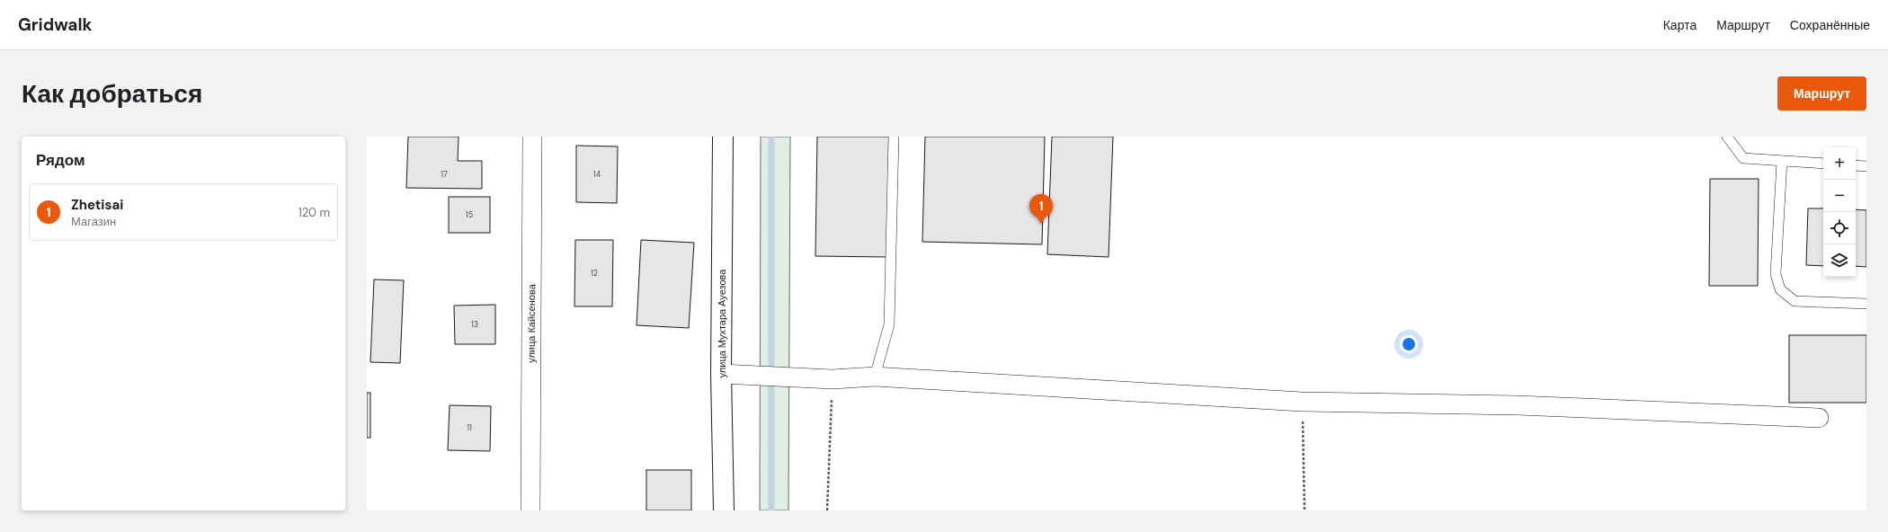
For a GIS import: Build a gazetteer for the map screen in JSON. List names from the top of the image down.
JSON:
{
  "streets": {
    "main road": ["улица Мухтара Ауезова"],
    "street": ["улица Кайсенова"]
  },
  "house_numbers": [
    "17",
    "14",
    "15",
    "12",
    "13",
    "11"
  ],
  "page": {
    "header": "Gridwalk",
    "nav": ["Карта", "Маршрут", "Сохранённые"],
    "buttons": "Маршрут",
    "title": "Как добраться",
    "heading": "Рядом",
    "map_buttons": ["+", "−"],
    "list": [
      {
        "mark": "1",
        "name": "Zhetisai",
        "note": "Магазин",
        "value": "120 m"
      }
    ],
    "pins": "1"
  }
}
